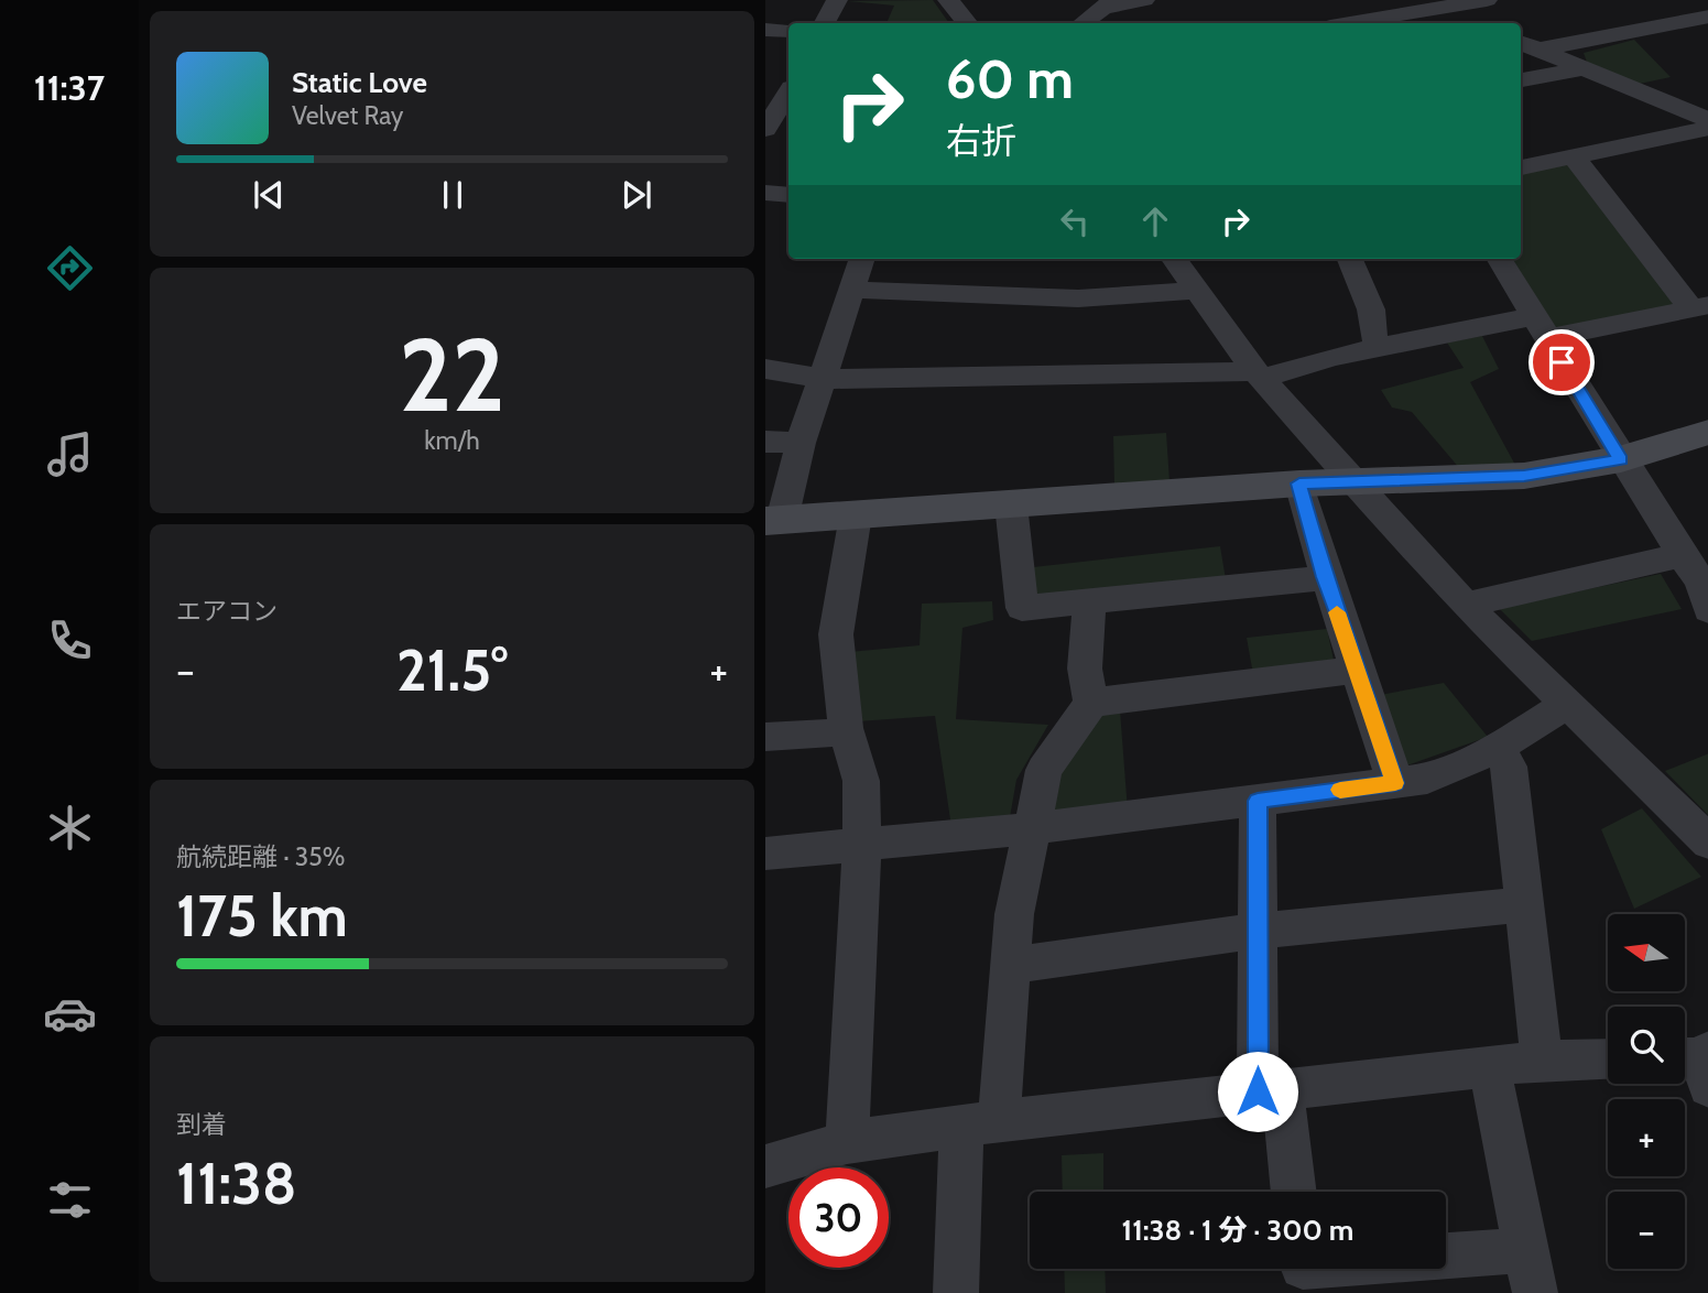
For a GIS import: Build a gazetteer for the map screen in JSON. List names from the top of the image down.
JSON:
{
  "north": "left",
  "page": {
    "tabs": "11:37",
    "turn": ["60 m", "右折"],
    "song": ["Static Love", "Velvet Ray"],
    "tile": [
      ["22", "km/h"],
      "エアコン",
      ["航続距離 · 35%", "175 km"],
      ["到着", "11:38"]
    ],
    "heat": ["−", "21.5°", "+"],
    "map_buttons": ["+", "−"],
    "limit": "30",
    "trip": "11:38 · 1 分 · 300 m"
  }
}
